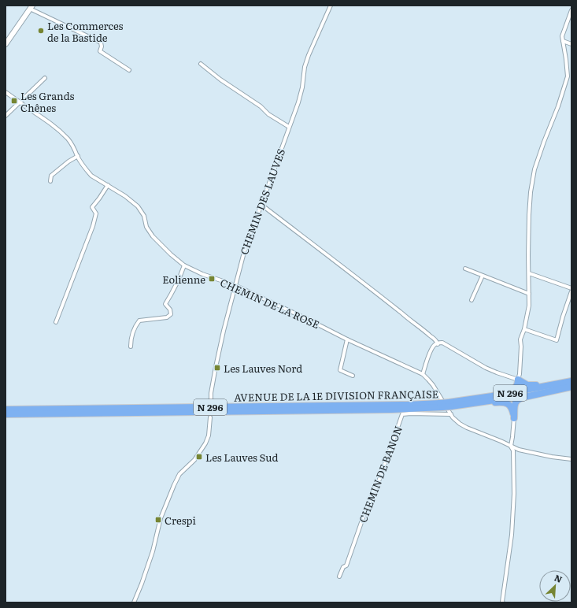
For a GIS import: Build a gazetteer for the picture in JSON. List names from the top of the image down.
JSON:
{
  "streets": {
    "highway": ["N 296", "AVENUE DE LA 1E DIVISION FRANÇAISE"],
    "street": ["CHEMIN DES LAUVES", "CHEMIN DE LA ROSE", "CHEMIN DE BANON"]
  },
  "crossings": [
    ["CHEMIN DES LAUVES", "CHEMIN DE LA ROSE"],
    ["CHEMIN DE LA ROSE", "CHEMIN DE BANON"]
  ],
  "places": {
    "other": ["Les Commerces de la Bastide"],
    "transit": [
      "Les Grands Chênes",
      "Eolienne",
      "Les Lauves Nord",
      "Les Lauves Sud",
      "Crespi"
    ]
  },
  "north": "top right"
}
